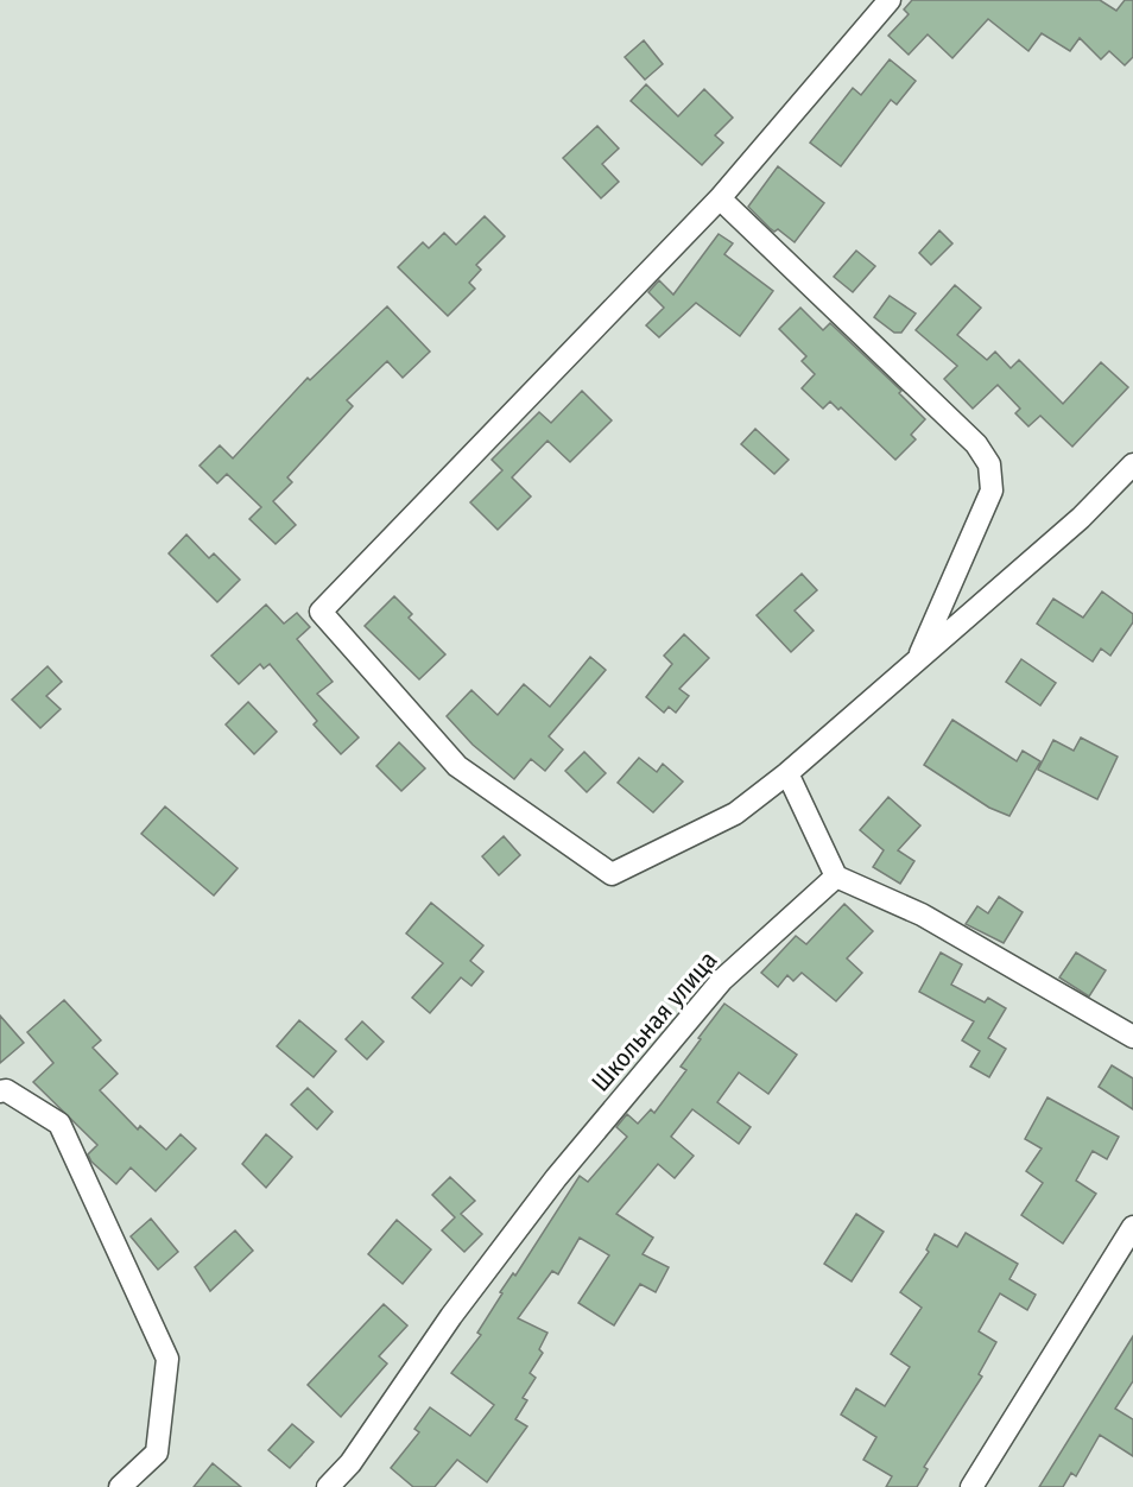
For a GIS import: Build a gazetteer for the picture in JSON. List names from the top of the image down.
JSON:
{
  "streets": {
    "street": ["Школьная улица"]
  }
}
